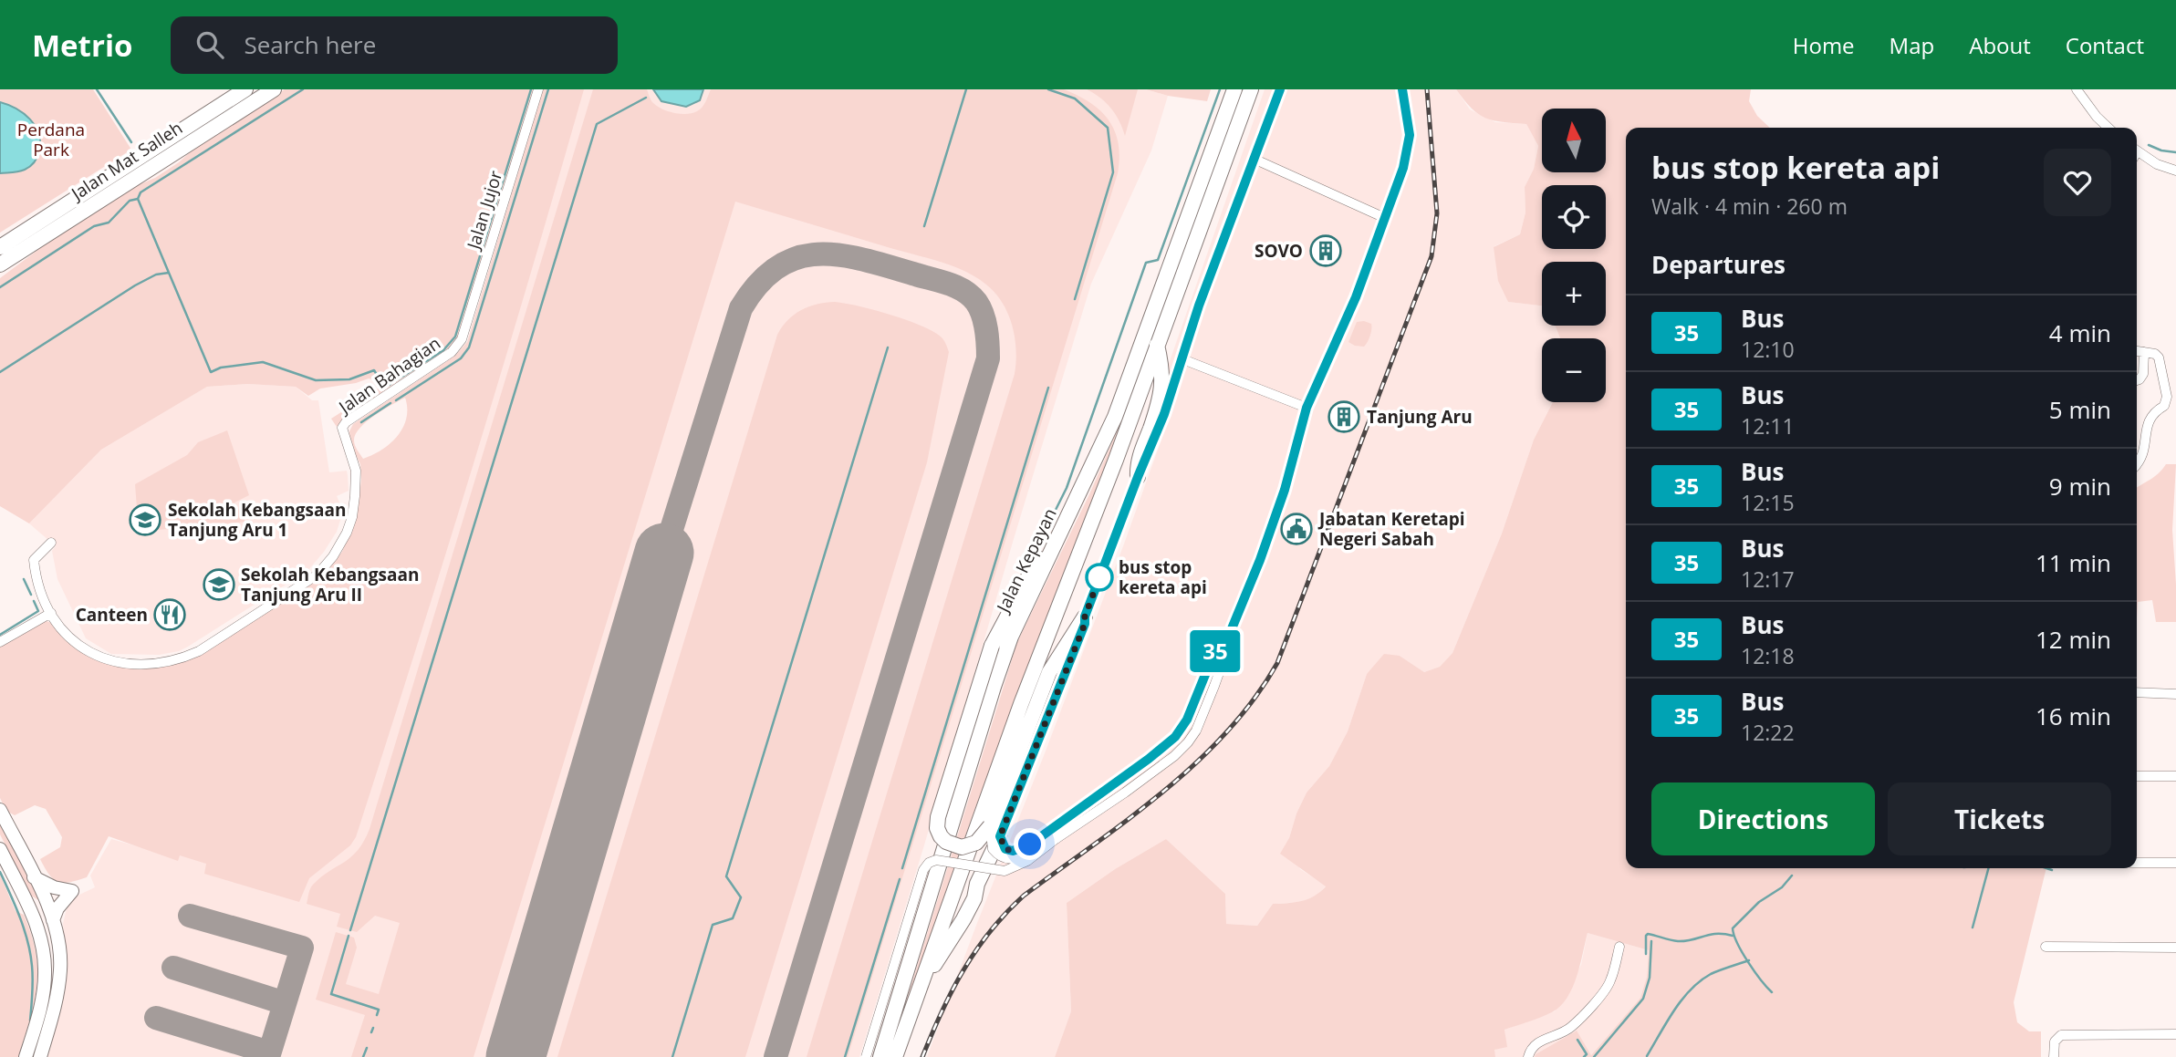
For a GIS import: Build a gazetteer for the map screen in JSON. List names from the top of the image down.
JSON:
{
  "streets": {
    "main road": ["Jalan Mat Salleh", "Jalan Kepayan"],
    "street": ["Jalan Jujor", "Jalan Bahagian"]
  },
  "crossings": [
    ["Jalan Jujor", "Jalan Bahagian"]
  ],
  "parks": ["Perdana Park"],
  "places": {
    "building": ["SOVO", "Tanjung Aru"],
    "school or university": ["Sekolah Kebangsaan Tanjung Aru 1", "Sekolah Kebangsaan Tanjung Aru II"],
    "public building": ["Jabatan Keretapi Negeri Sabah"],
    "other": ["bus stop kereta api"],
    "restaurant": ["Canteen"]
  },
  "lines": ["bus line 35"],
  "north": "top",
  "page": {
    "header": "Metrio",
    "search": "Search here",
    "nav": [
      "Home",
      "Map",
      "About",
      "Contact"
    ],
    "on_map": "35",
    "map_buttons": ["+", "−"],
    "heading": [
      ["bus stop kereta api", "Walk · 4 min · 260 m"],
      "Departures"
    ],
    "list": [
      {
        "mark": "35",
        "name": "Bus",
        "note": "12:10",
        "value": "4 min"
      },
      {
        "mark": "35",
        "name": "Bus",
        "note": "12:11",
        "value": "5 min"
      },
      {
        "mark": "35",
        "name": "Bus",
        "note": "12:15",
        "value": "9 min"
      },
      {
        "mark": "35",
        "name": "Bus",
        "note": "12:17",
        "value": "11 min"
      },
      {
        "mark": "35",
        "name": "Bus",
        "note": "12:18",
        "value": "12 min"
      },
      {
        "mark": "35",
        "name": "Bus",
        "note": "12:22",
        "value": "16 min"
      }
    ],
    "buttons": ["Directions", "Tickets"]
  }
}
